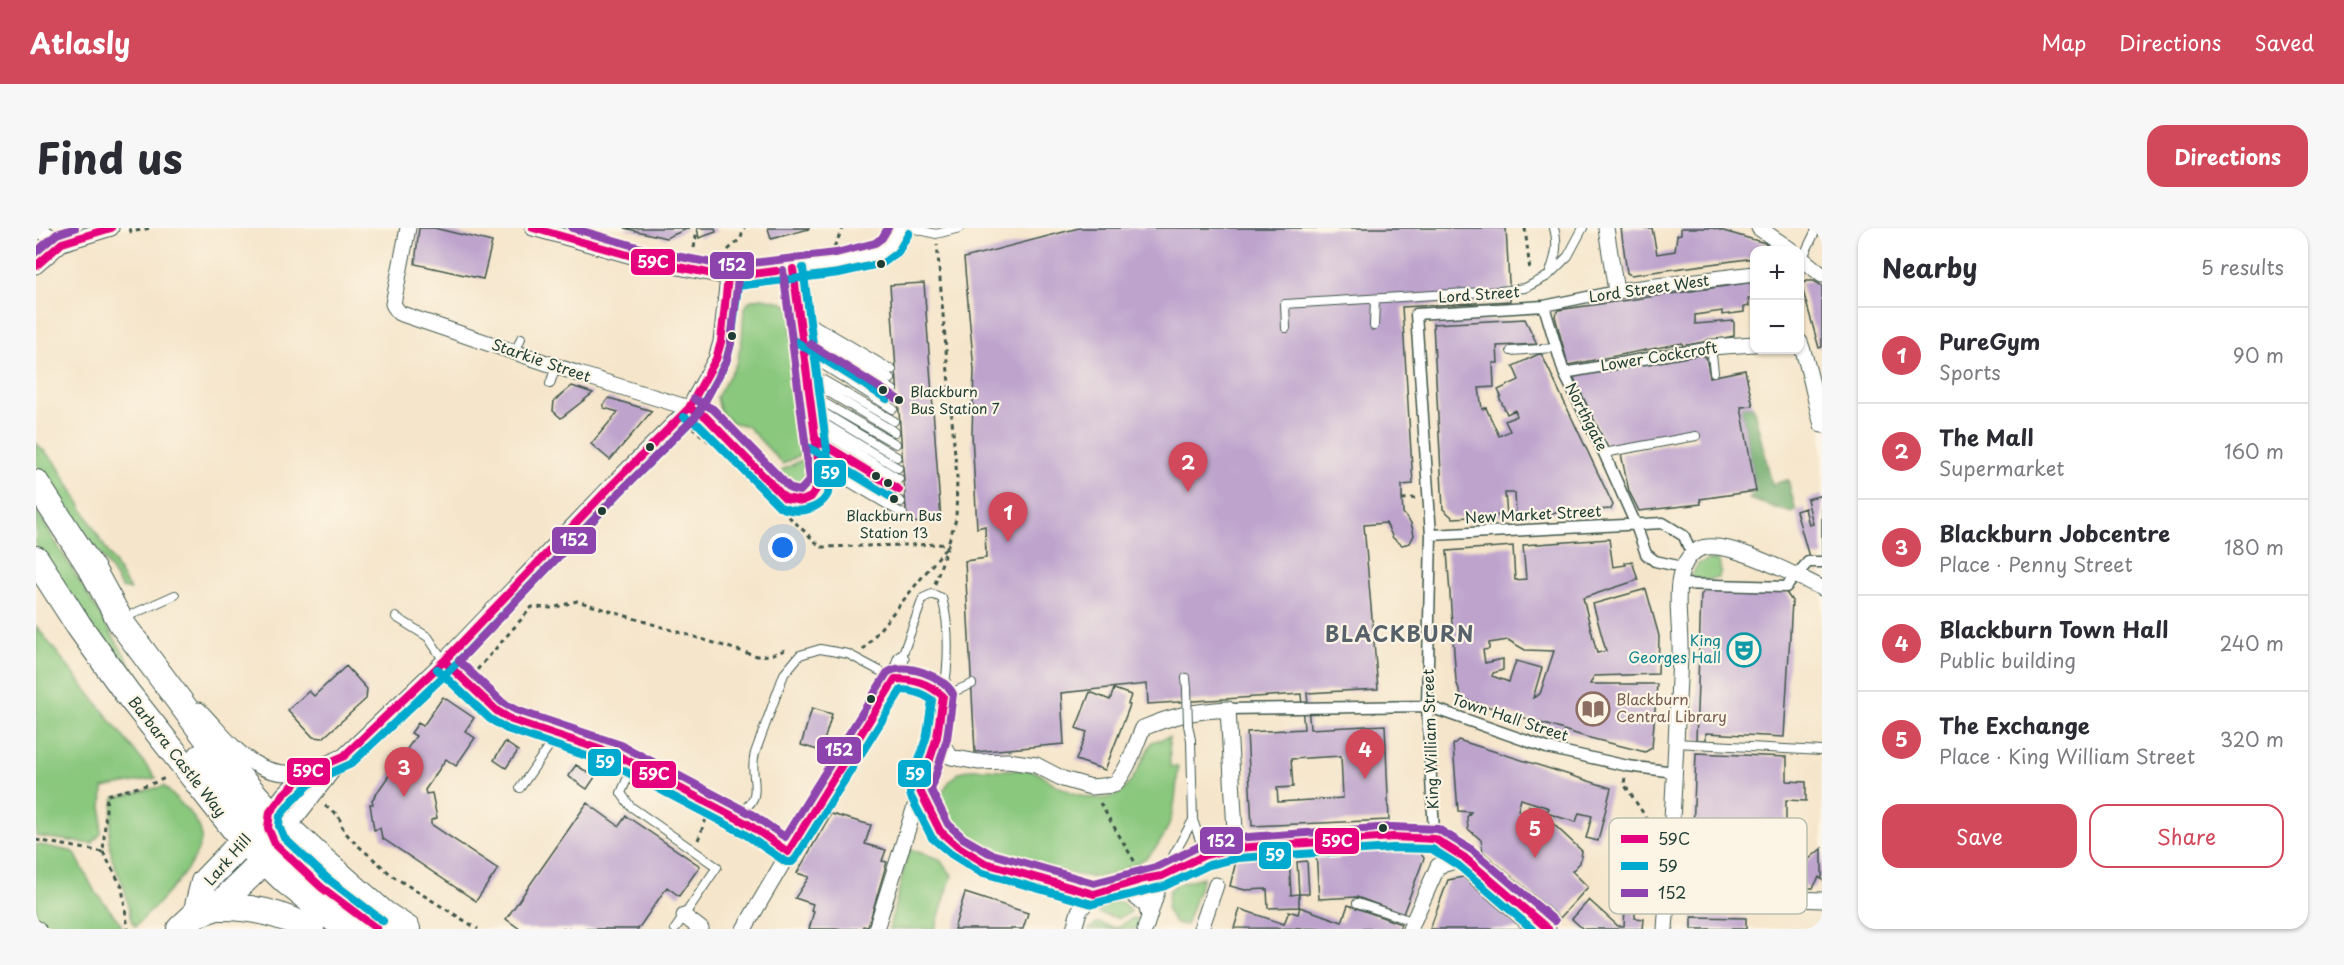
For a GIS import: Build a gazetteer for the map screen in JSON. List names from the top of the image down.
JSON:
{
  "streets": {
    "highway": ["Barbara Castle Way", "Lark Hill"],
    "street": [
      "Lord Street West",
      "Lord Street",
      "Lower Cockcroft",
      "Starkie Street",
      "Northgate",
      "New Market Street",
      "Town Hall Street",
      "King William Street"
    ]
  },
  "crossings": [
    ["Lord Street West", "Lord Street"],
    ["Lord Street West", "Northgate"],
    ["Lord Street", "Northgate"],
    ["Lord Street", "King William Street"],
    ["Lower Cockcroft", "Northgate"],
    ["Northgate", "New Market Street"],
    ["New Market Street", "King William Street"],
    ["Town Hall Street", "King William Street"],
    ["Barbara Castle Way", "Lark Hill"]
  ],
  "districts": ["BLACKBURN"],
  "places": {
    "other": ["Blackburn Bus Station 7", "Blackburn Bus Station 13"],
    "theatre": ["King Georges Hall"],
    "library": ["Blackburn Central Library"]
  },
  "lines": ["transit line 59C", "transit line 152", "transit line 59"],
  "legend": ["59C", "59", "152"],
  "page": {
    "header": "Atlasly",
    "nav": ["Map", "Directions", "Saved"],
    "title": "Find us",
    "buttons": [
      "Directions",
      ["Save", "Share"]
    ],
    "heading": ["Nearby", "5 results"],
    "map_buttons": ["+", "−"],
    "list": [
      {
        "mark": "1",
        "name": "PureGym",
        "note": "Sports",
        "value": "90 m"
      },
      {
        "mark": "2",
        "name": "The Mall",
        "note": "Supermarket",
        "value": "160 m"
      },
      {
        "mark": "3",
        "name": "Blackburn Jobcentre",
        "note": "Place · Penny Street",
        "value": "180 m"
      },
      {
        "mark": "4",
        "name": "Blackburn Town Hall",
        "note": "Public building",
        "value": "240 m"
      },
      {
        "mark": "5",
        "name": "The Exchange",
        "note": "Place · King William Street",
        "value": "320 m"
      }
    ],
    "pins": [
      "2",
      "1",
      "4",
      "3",
      "5"
    ]
  }
}
